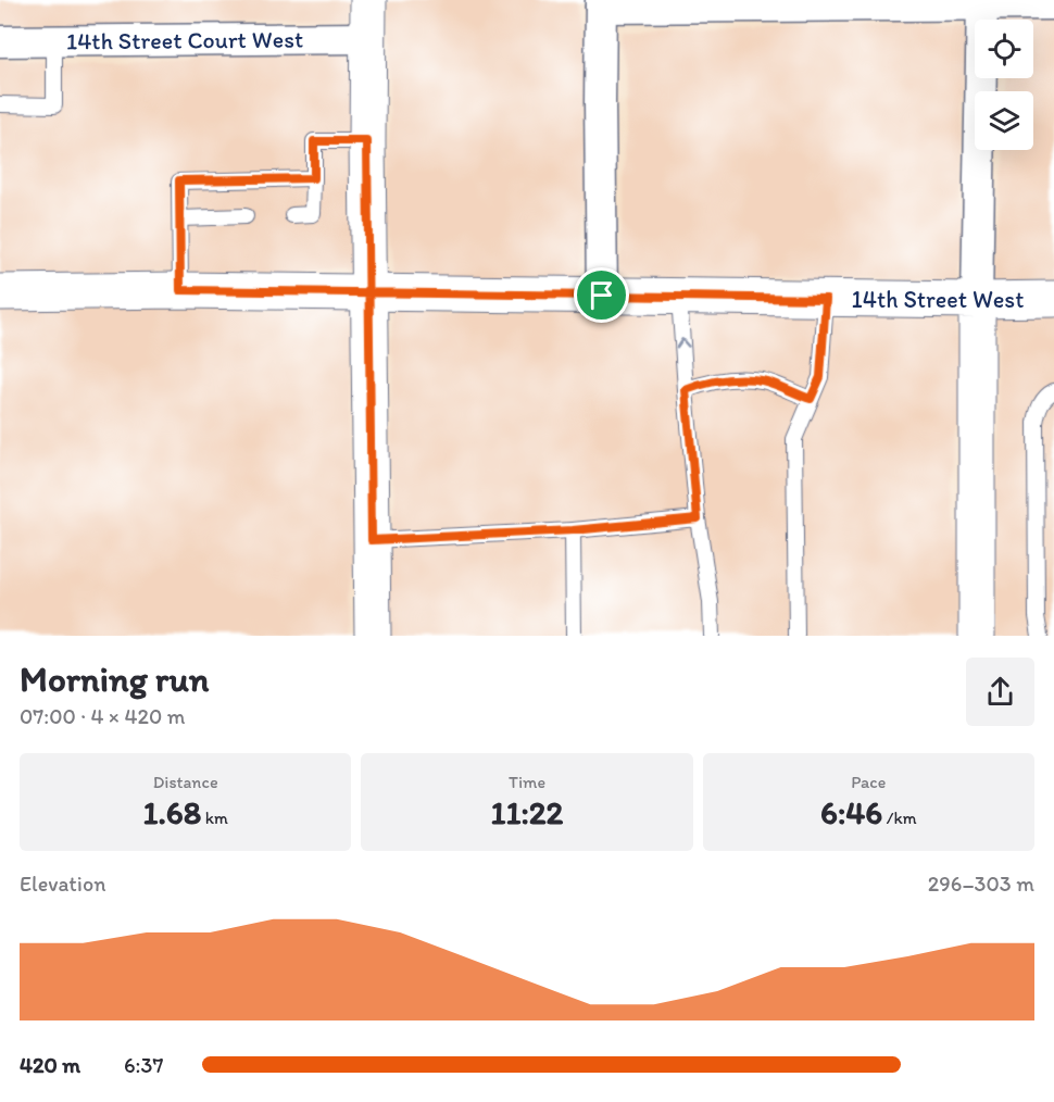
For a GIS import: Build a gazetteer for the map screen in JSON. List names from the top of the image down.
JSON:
{
  "streets": {
    "main road": ["14th Street West"],
    "street": ["14th Street Court West"]
  },
  "page": {
    "heading": ["Morning run", "07:00 · 4 × 420 m"],
    "stats": [
      ["Distance", "1.68 km"],
      ["Time", "11:22"],
      ["Pace", "6:46 /km"]
    ],
    "chart": ["Elevation", "296–303 m"],
    "list": [
      {
        "name": "420 m",
        "note": "6:37"
      }
    ]
  }
}
